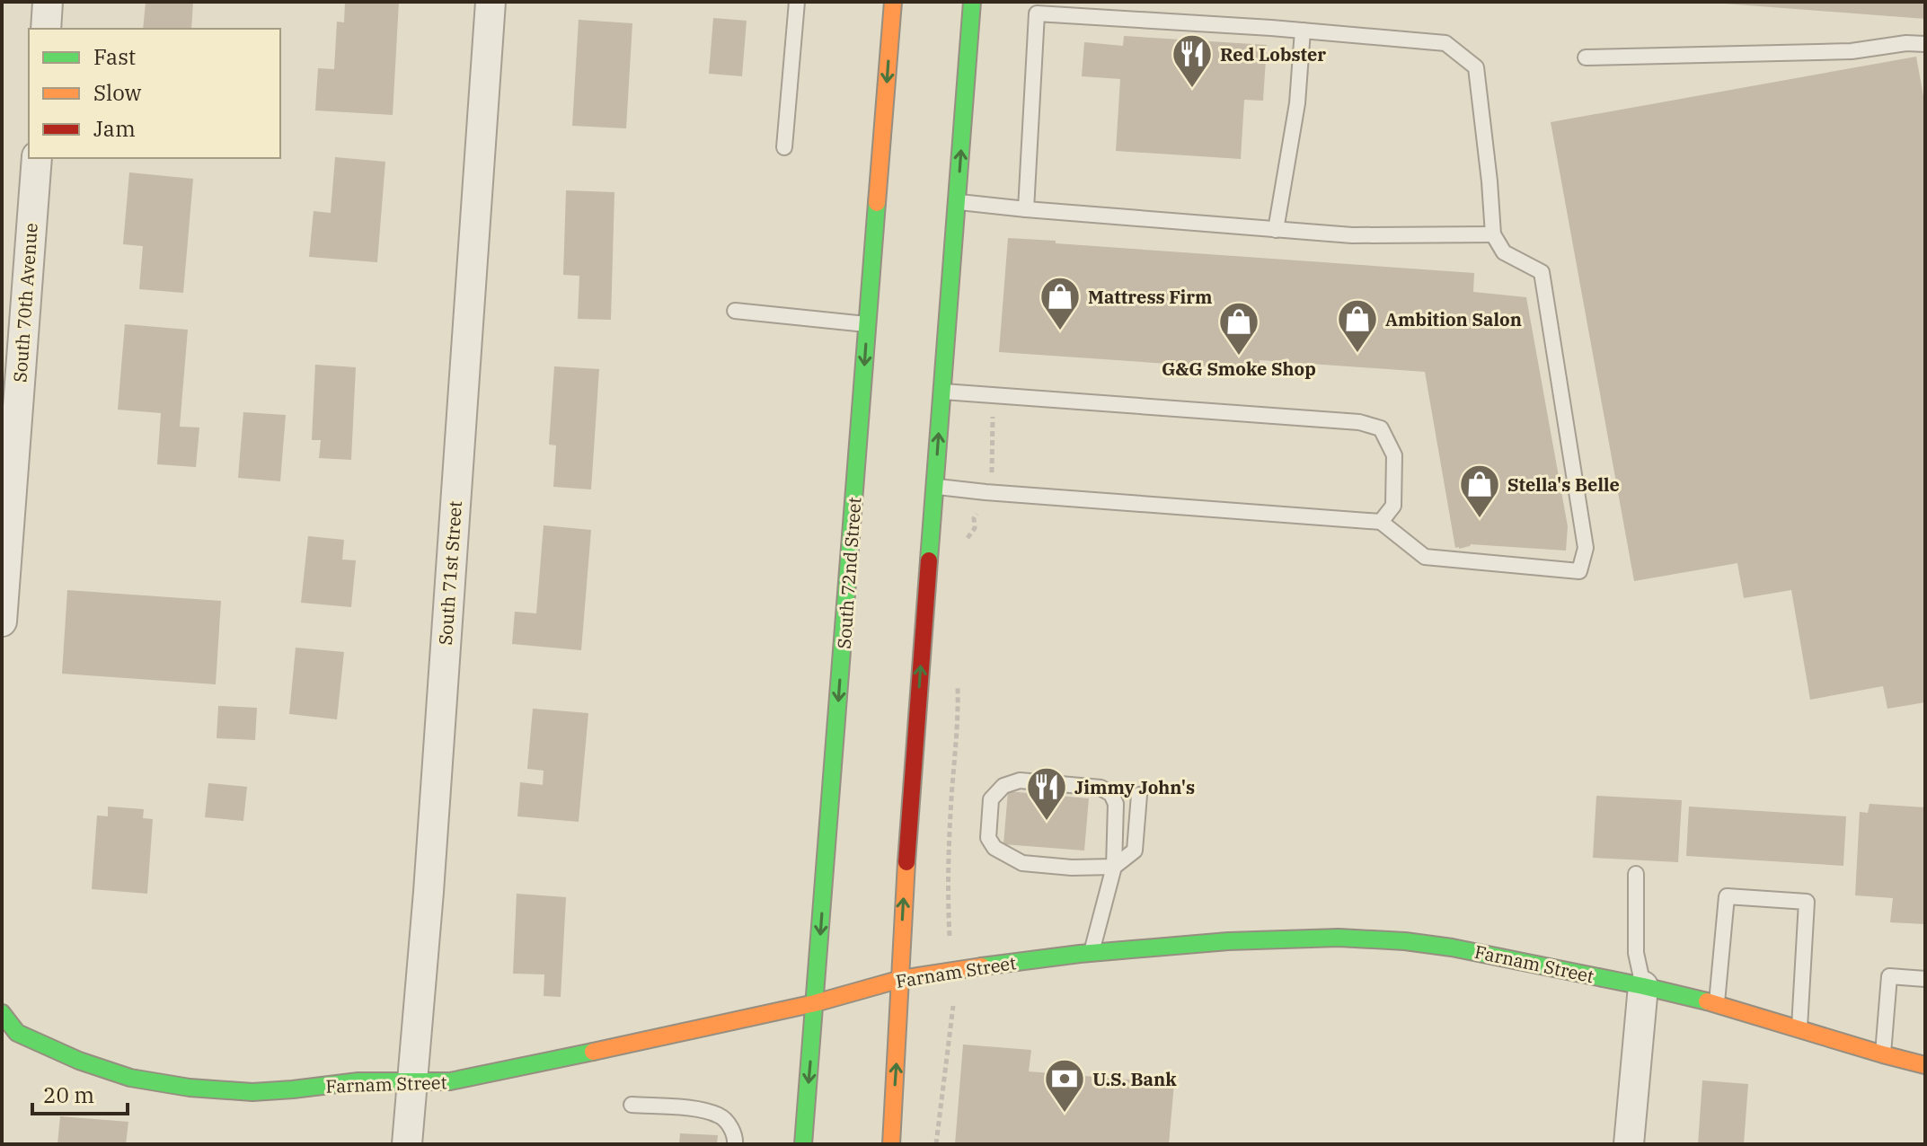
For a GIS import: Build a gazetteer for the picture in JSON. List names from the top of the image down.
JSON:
{
  "streets": {
    "main road": ["South 72nd Street", "Farnam Street"],
    "street": ["South 70th Avenue", "South 71st Street"]
  },
  "crossings": [
    ["South 71st Street", "Farnam Street"],
    ["South 72nd Street", "Farnam Street"]
  ],
  "places": {
    "restaurant": ["Red Lobster", "Jimmy John's"],
    "shop": [
      "Mattress Firm",
      "Ambition Salon",
      "G&G Smoke Shop",
      "Stella's Belle"
    ],
    "bank": ["U.S. Bank"]
  },
  "legend": ["Fast", "Slow", "Jam"],
  "scale_bar": "20 m"
}
